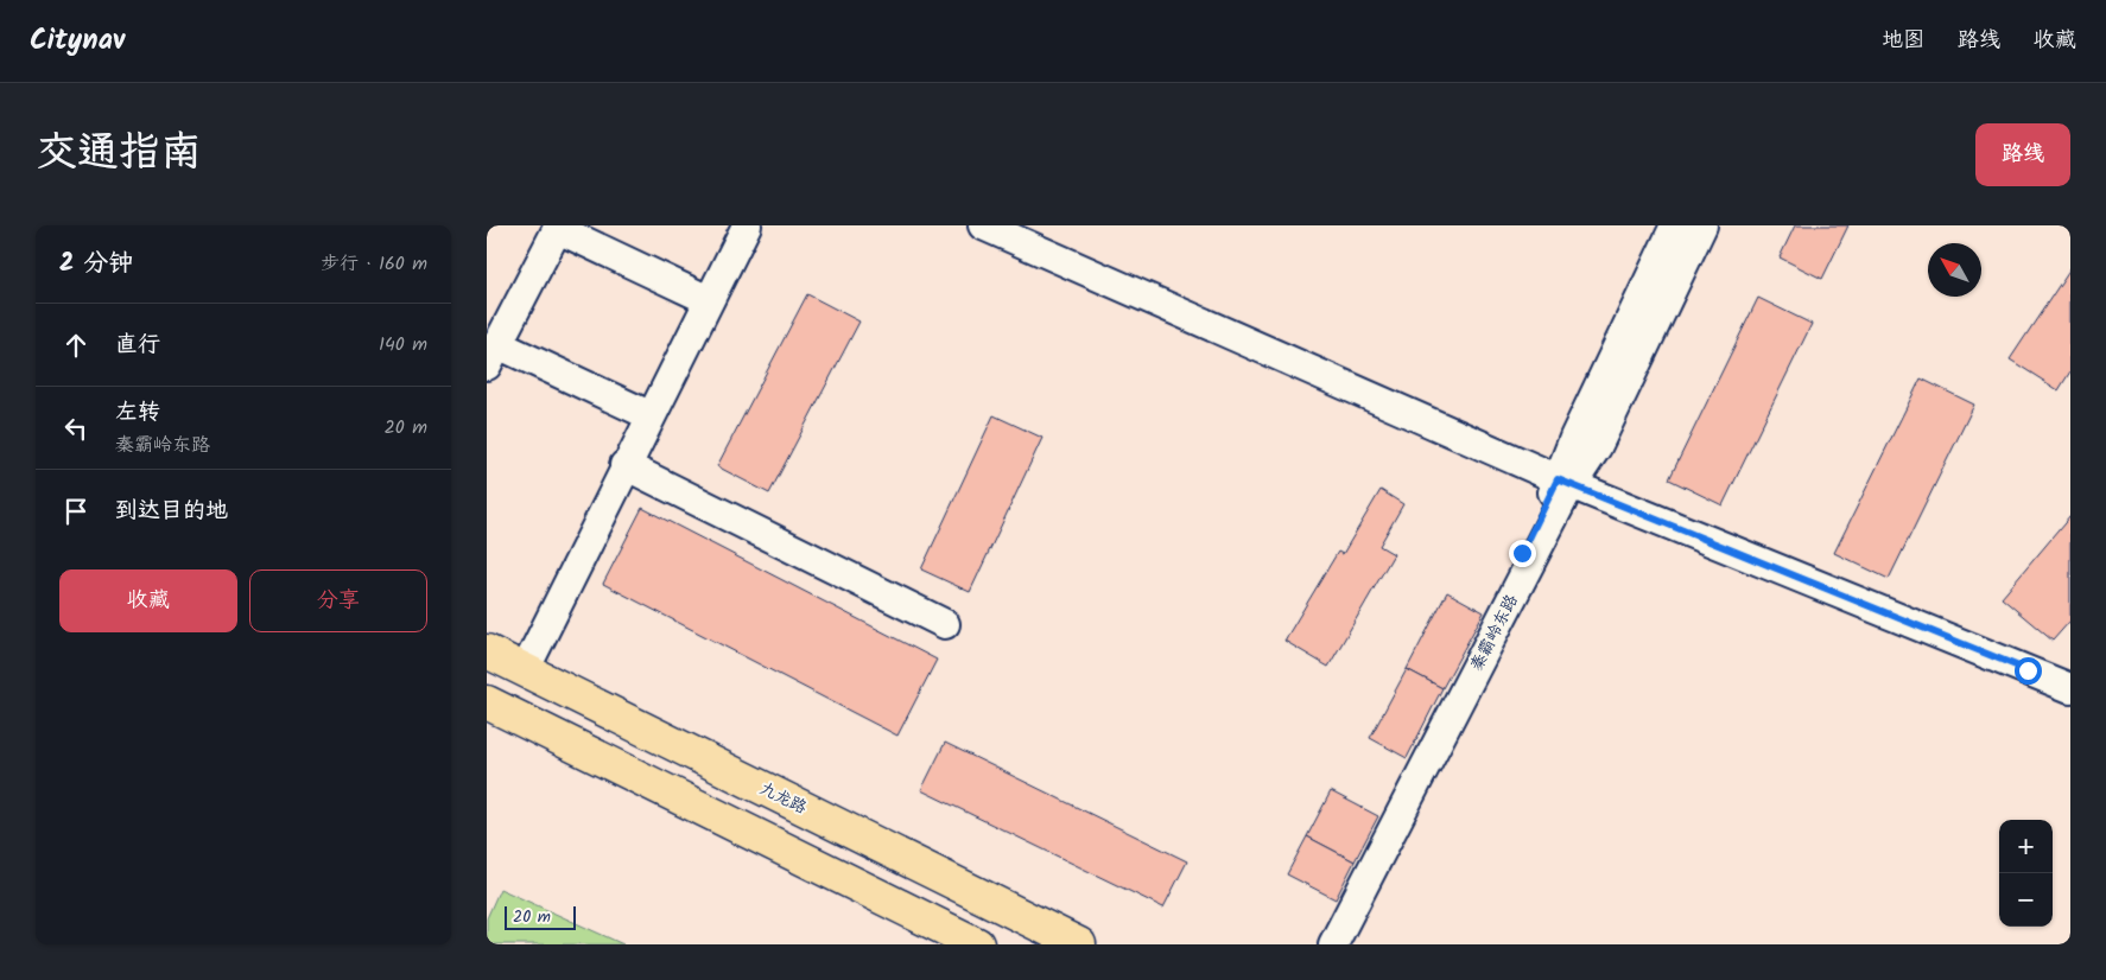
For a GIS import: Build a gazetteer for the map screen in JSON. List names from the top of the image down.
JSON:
{
  "streets": {
    "main road": ["九龙路"],
    "street": ["秦霸岭东路"]
  },
  "scale_bar": "20 m",
  "north": "top left",
  "page": {
    "header": "Citynav",
    "nav": ["地图", "路线", "收藏"],
    "title": "交通指南",
    "buttons": [
      "路线",
      ["收藏", "分享"]
    ],
    "heading": ["2 分钟", "步行 · 160 m"],
    "list": [
      ["直行", "140 m"],
      ["左转", "秦霸岭东路", "20 m"],
      "到达目的地"
    ],
    "map_buttons": ["+", "−"],
    "scale": "20 m"
  }
}
